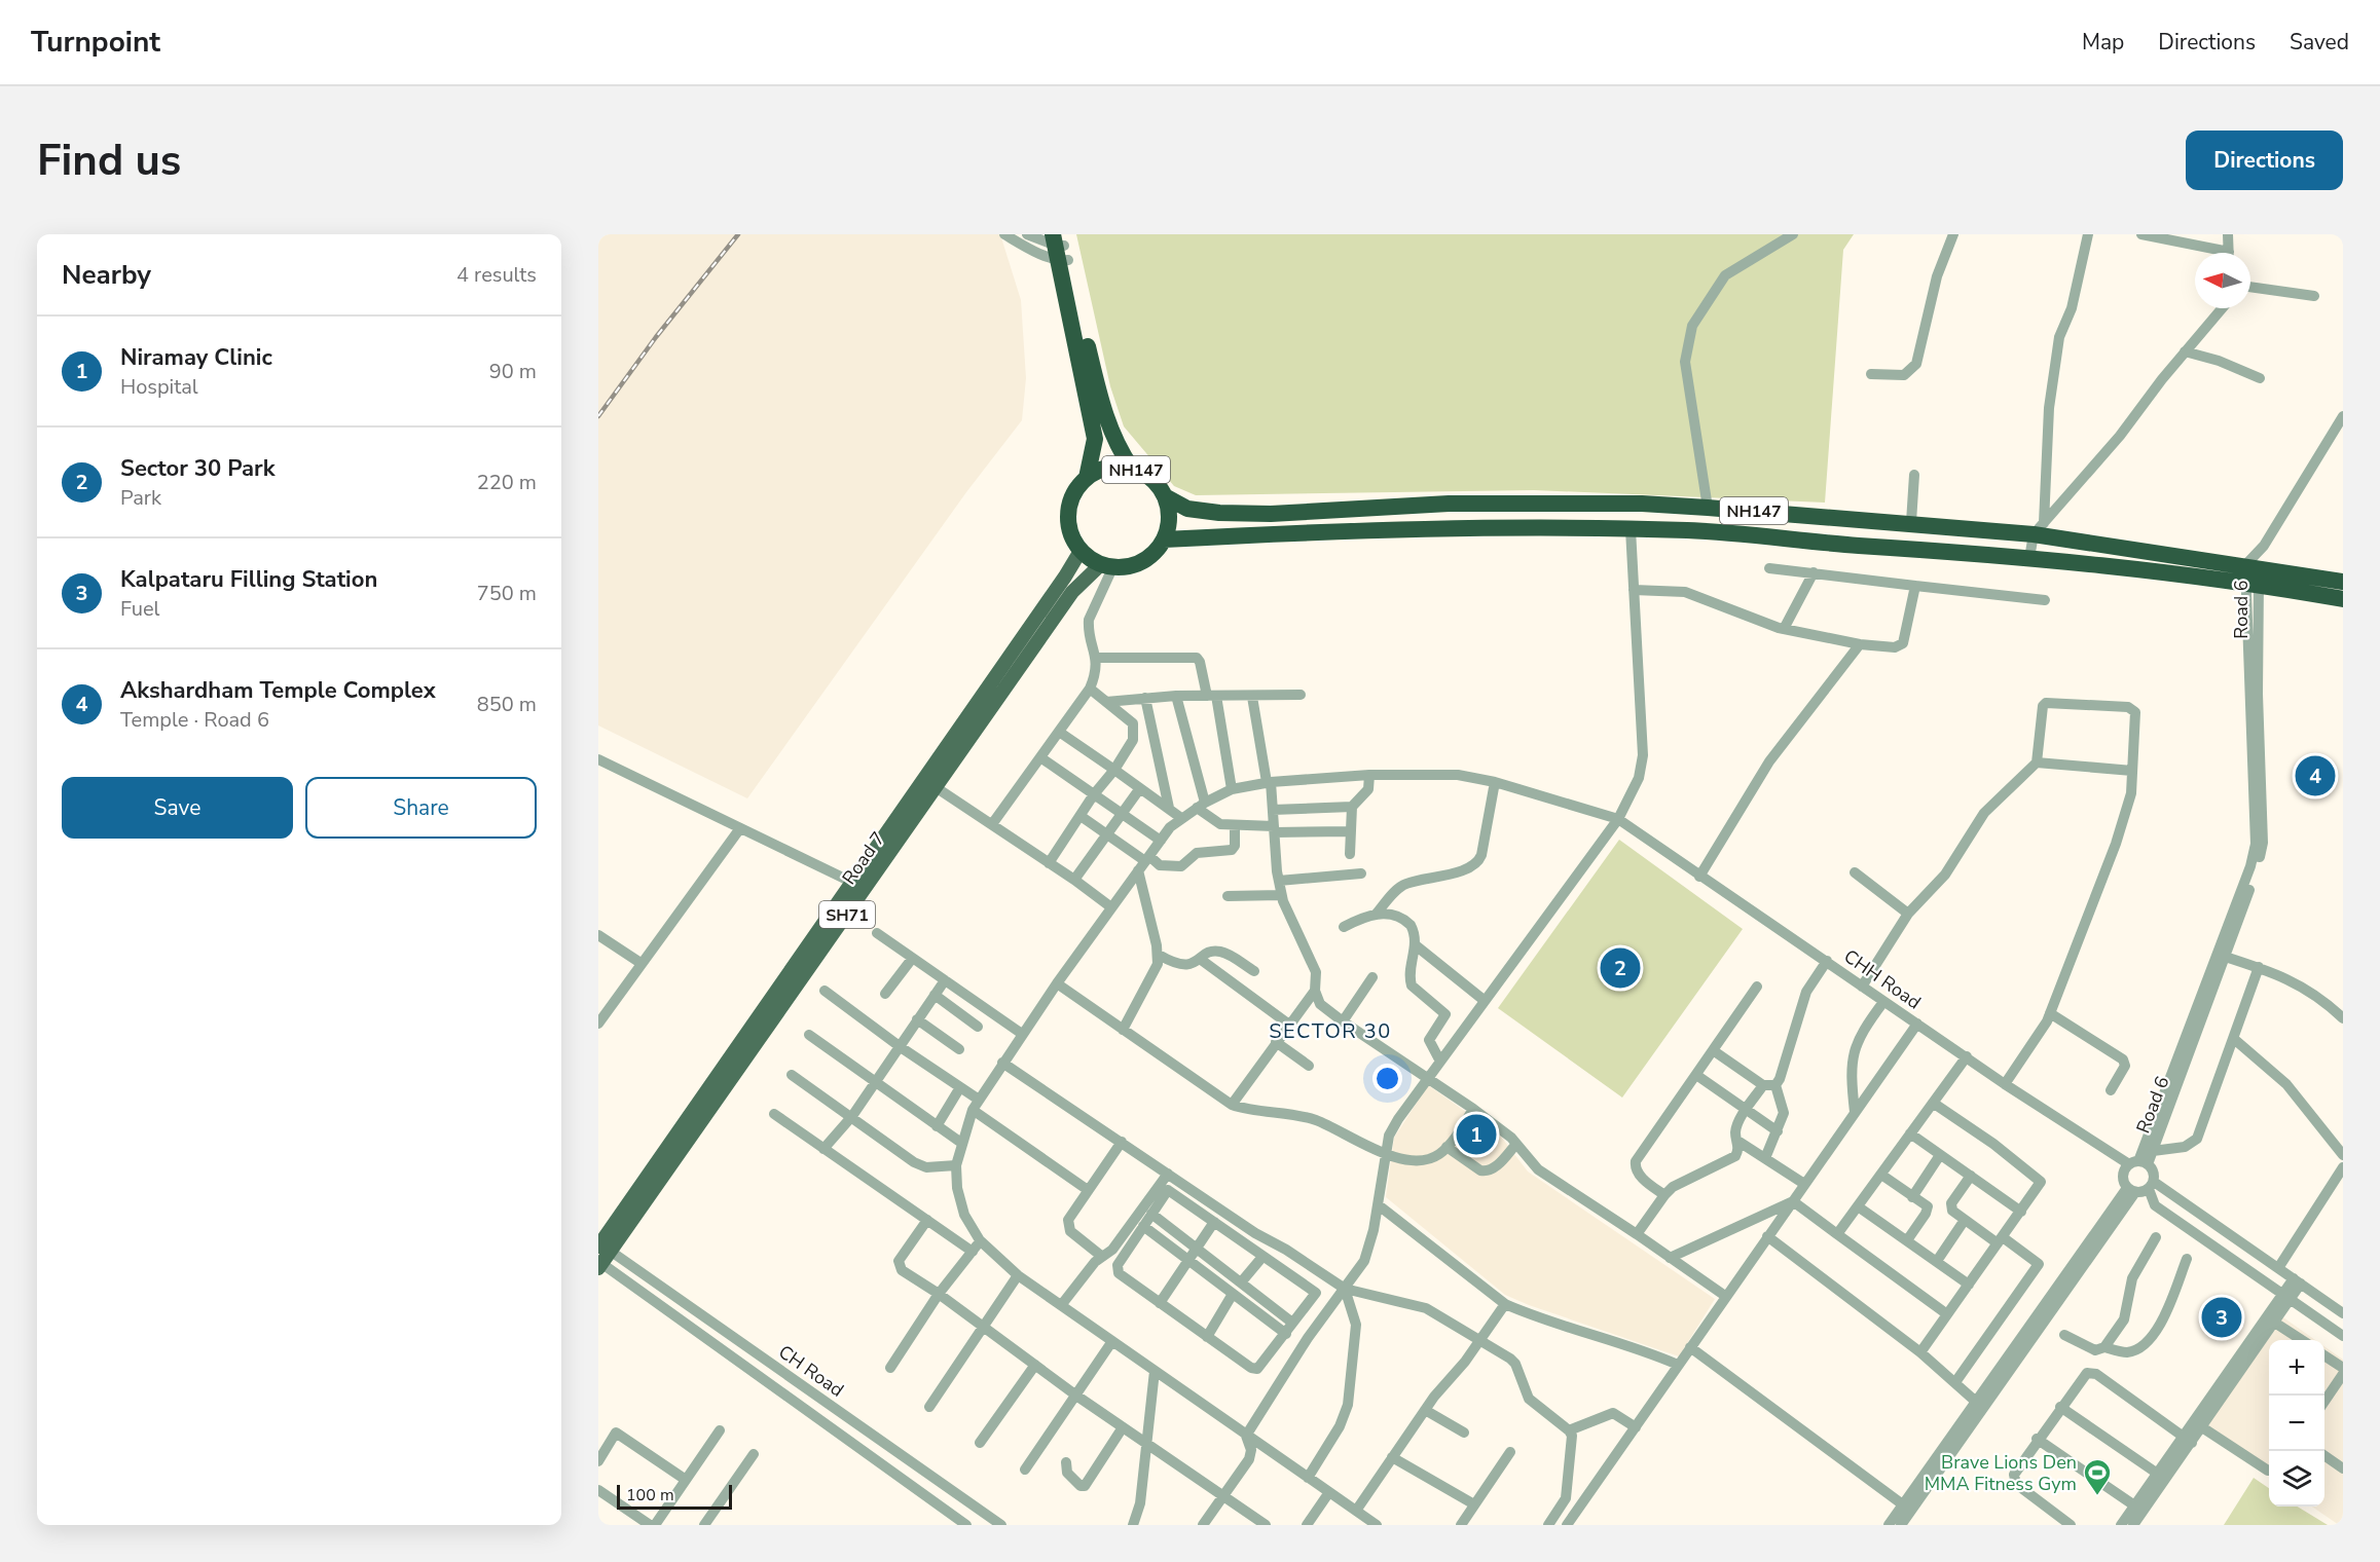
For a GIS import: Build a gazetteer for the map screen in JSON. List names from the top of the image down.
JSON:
{
  "streets": {
    "highway": ["NH147"],
    "main road": ["Road 7", "SH71"],
    "street": ["Road 6", "CHH Road", "CH Road"]
  },
  "crossings": [
    ["NH147", "Road 6"],
    ["NH147", "Road 7"],
    ["Road 6", "CHH Road"],
    ["Road 7", "CH Road"]
  ],
  "districts": ["SECTOR 30"],
  "places": {
    "sports": ["Brave Lions Den MMA Fitness Gym"]
  },
  "scale_bar": "100 m",
  "north": "left",
  "page": {
    "header": "Turnpoint",
    "nav": ["Map", "Directions", "Saved"],
    "buttons": [
      "Directions",
      ["Save", "Share"]
    ],
    "title": "Find us",
    "heading": ["Nearby", "4 results"],
    "list": [
      {
        "mark": "1",
        "name": "Niramay Clinic",
        "note": "Hospital",
        "value": "90 m"
      },
      {
        "mark": "2",
        "name": "Sector 30 Park",
        "note": "Park",
        "value": "220 m"
      },
      {
        "mark": "3",
        "name": "Kalpataru Filling Station",
        "note": "Fuel",
        "value": "750 m"
      },
      {
        "mark": "4",
        "name": "Akshardham Temple Complex",
        "note": "Temple · Road 6",
        "value": "850 m"
      }
    ],
    "pins": [
      "4",
      "2",
      "1",
      "3"
    ],
    "map_buttons": ["+", "−"],
    "scale": "100 m"
  }
}
